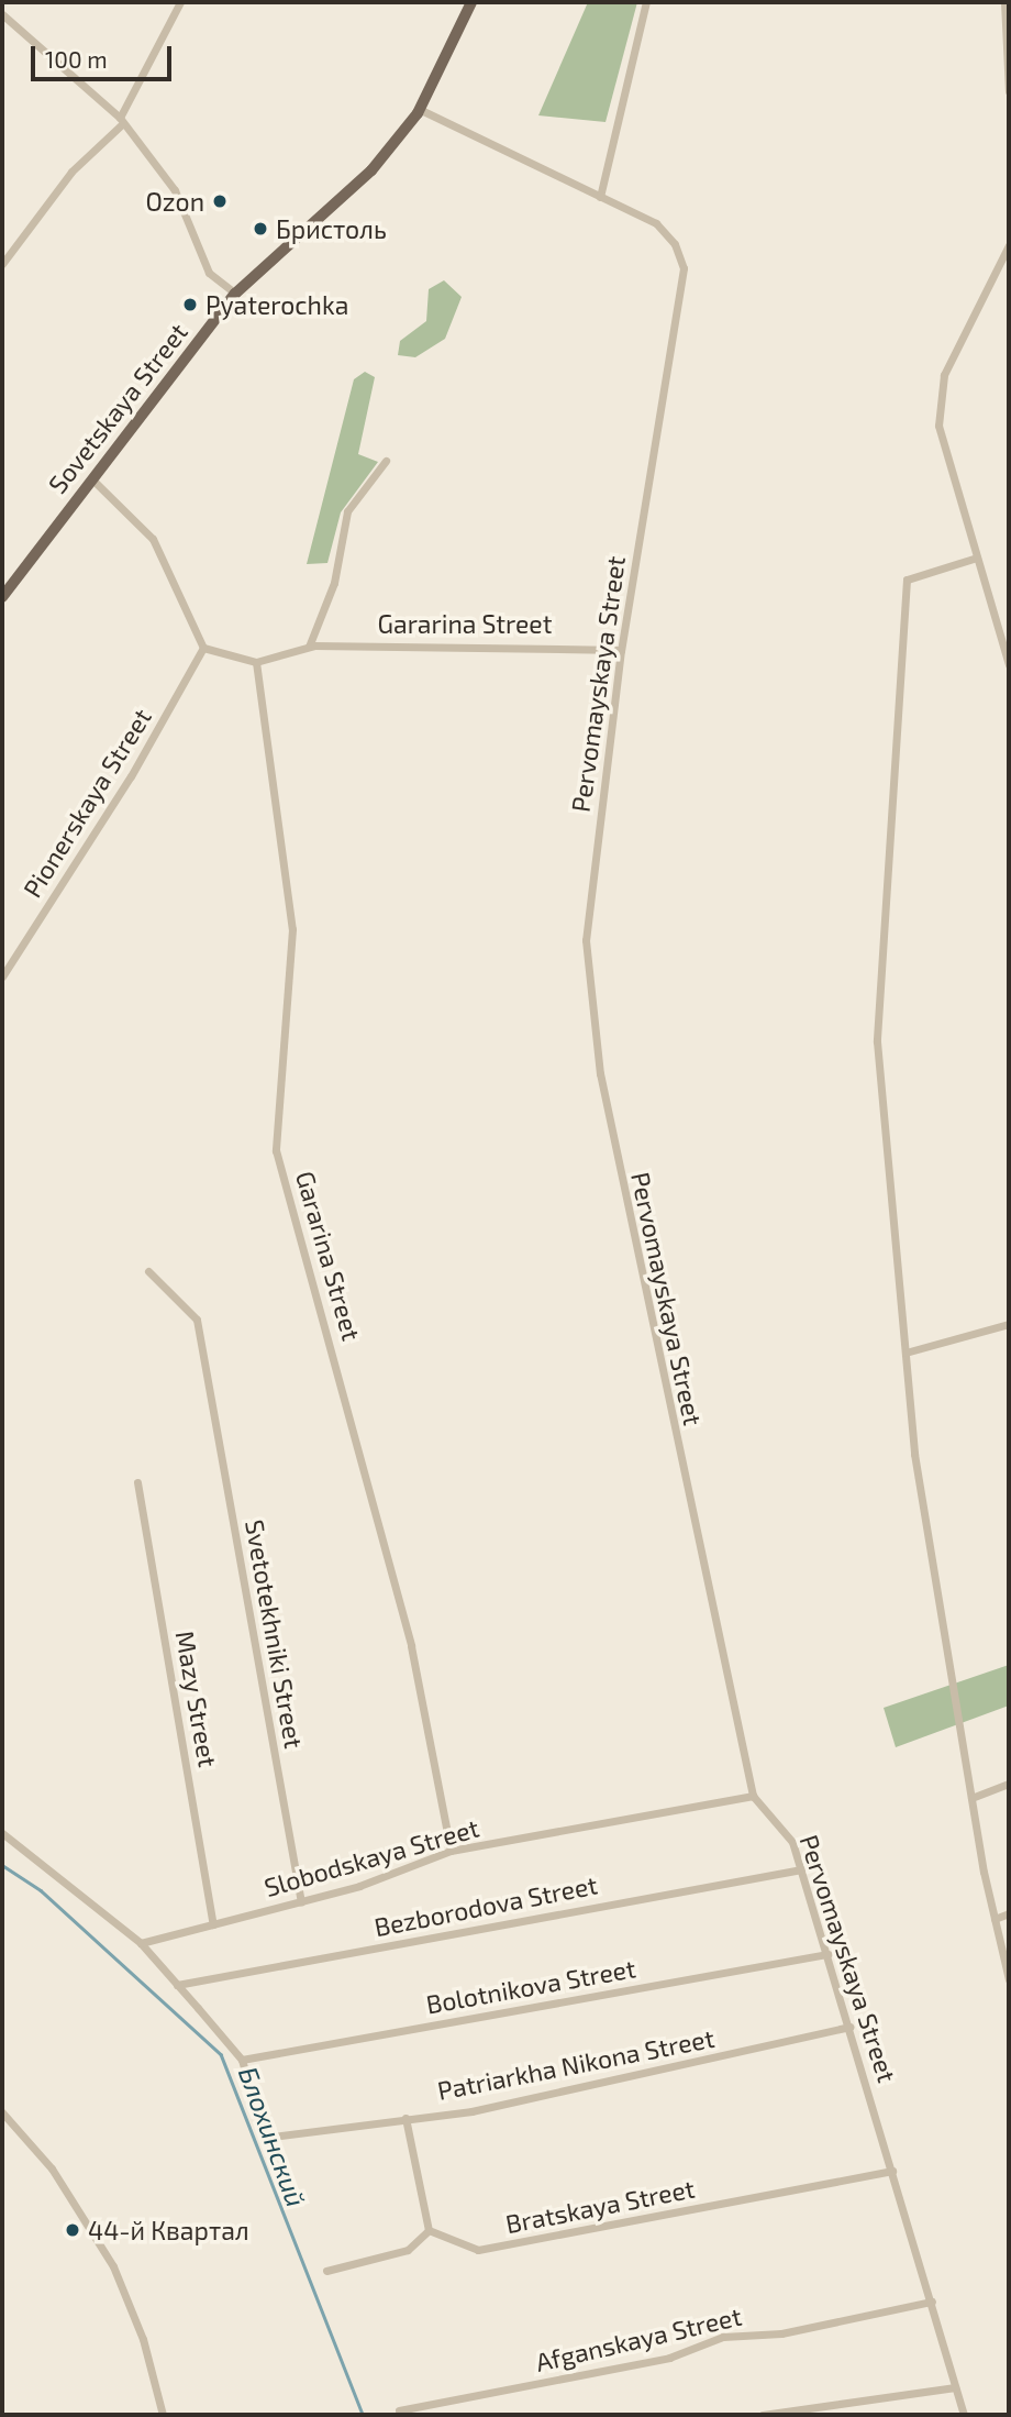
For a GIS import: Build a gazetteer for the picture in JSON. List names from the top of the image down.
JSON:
{
  "streets": {
    "main road": ["Sovetskaya Street"],
    "street": [
      "Gararina Street",
      "Pervomayskaya Street",
      "Pionerskaya Street",
      "Svetotekhniki Street",
      "Mazy Street",
      "Slobodskaya Street",
      "Bezborodova Street",
      "Bolotnikova Street",
      "Patriarkha Nikona Street",
      "Bratskaya Street",
      "Afganskaya Street"
    ]
  },
  "crossings": [
    ["Sovetskaya Street", "Pervomayskaya Street"],
    ["Gararina Street", "Pervomayskaya Street"],
    ["Gararina Street", "Slobodskaya Street"],
    ["Pervomayskaya Street", "Slobodskaya Street"],
    ["Pervomayskaya Street", "Bezborodova Street"],
    ["Pervomayskaya Street", "Bolotnikova Street"],
    ["Pervomayskaya Street", "Patriarkha Nikona Street"],
    ["Pervomayskaya Street", "Bratskaya Street"],
    ["Pervomayskaya Street", "Afganskaya Street"],
    ["Svetotekhniki Street", "Slobodskaya Street"],
    ["Mazy Street", "Slobodskaya Street"],
    ["Bolotnikova Street", "Patriarkha Nikona Street"]
  ],
  "water": ["Блохинский"],
  "places": [
    "Ozon",
    "Бристоль",
    "Pyaterochka",
    "44-й Квартал"
  ],
  "scale_bar": "100 m"
}
